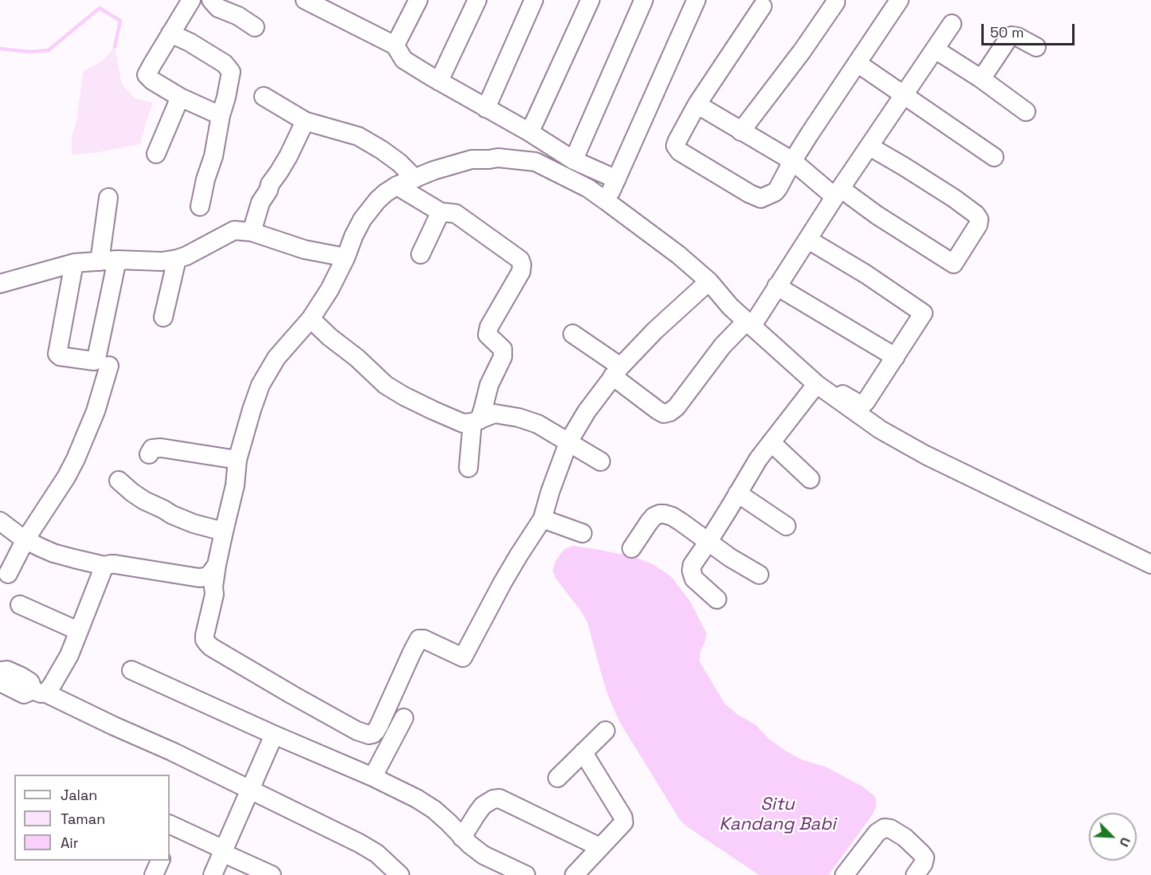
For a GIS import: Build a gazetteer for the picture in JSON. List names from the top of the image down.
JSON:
{
  "water": ["Situ Kandang Babi"],
  "legend": ["Jalan", "Taman", "Air"],
  "scale_bar": "50 m",
  "north": "bottom right"
}
